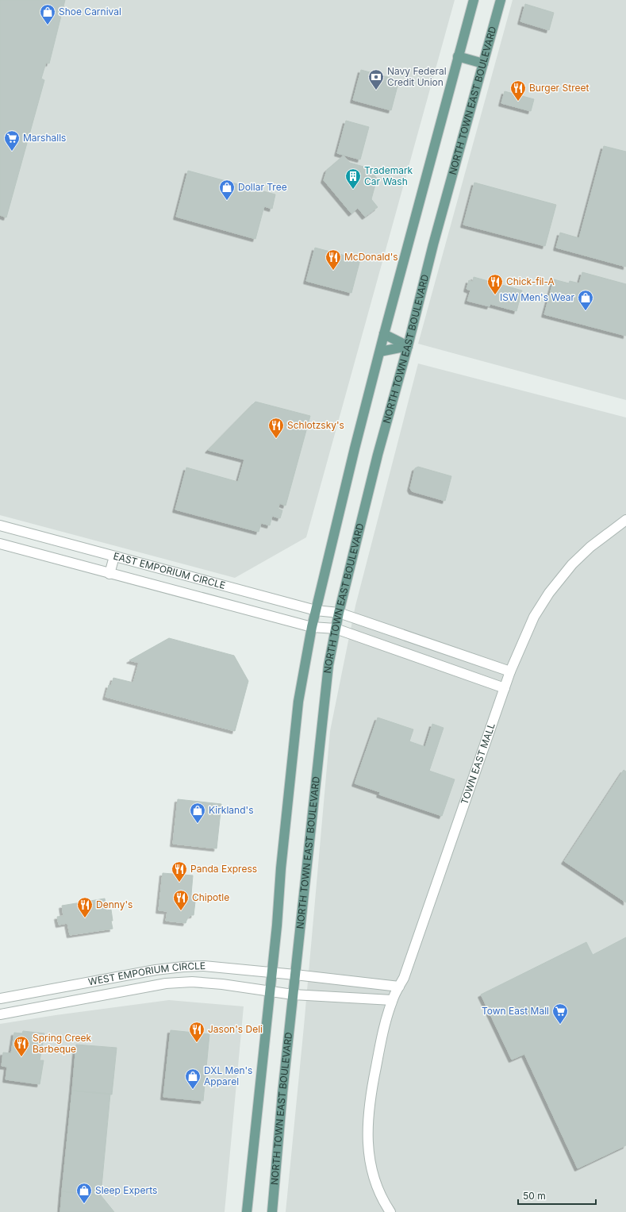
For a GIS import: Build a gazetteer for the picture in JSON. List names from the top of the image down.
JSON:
{
  "streets": {
    "main road": ["NORTH TOWN EAST BOULEVARD"],
    "street": ["EAST EMPORIUM CIRCLE", "TOWN EAST MALL", "WEST EMPORIUM CIRCLE"]
  },
  "crossings": [
    ["NORTH TOWN EAST BOULEVARD", "EAST EMPORIUM CIRCLE"],
    ["NORTH TOWN EAST BOULEVARD", "WEST EMPORIUM CIRCLE"],
    ["TOWN EAST MALL", "WEST EMPORIUM CIRCLE"]
  ],
  "places": {
    "shop": [
      "Shoe Carnival",
      "Dollar Tree",
      "ISW Men's Wear",
      "Kirkland's",
      "DXL Men's Apparel",
      "Sleep Experts"
    ],
    "bank": ["Navy Federal Credit Union"],
    "restaurant": [
      "Burger Street",
      "McDonald's",
      "Chick-fil-A",
      "Schlotzsky's",
      "Panda Express",
      "Chipotle",
      "Denny's",
      "Jason's Deli",
      "Spring Creek Barbeque"
    ],
    "supermarket": ["Marshalls", "Town East Mall"],
    "building": ["Trademark Car Wash"]
  },
  "scale_bar": "50 m"
}
